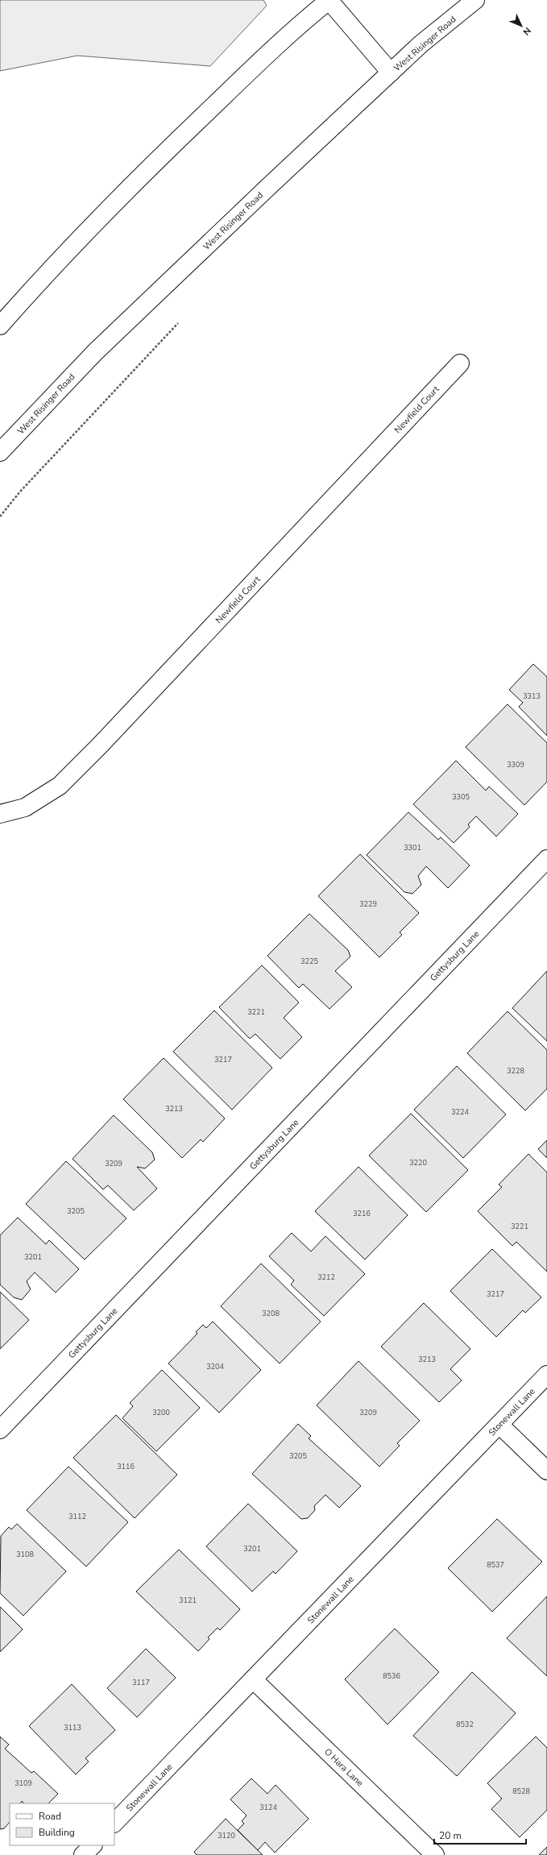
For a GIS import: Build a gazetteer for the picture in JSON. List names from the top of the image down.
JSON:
{
  "streets": {
    "street": [
      "West Risinger Road",
      "Newfield Court",
      "Gettysburg Lane",
      "Stonewall Lane",
      "O Hara Lane"
    ]
  },
  "crossings": [
    ["Stonewall Lane", "O Hara Lane"]
  ],
  "house_numbers": [
    "3313",
    "3309",
    "3305",
    "3301",
    "3229",
    "3225",
    "3221",
    "3217",
    "3228",
    "3213",
    "3224",
    "3220",
    "3209",
    "3205",
    "3216",
    "3221",
    "3201",
    "3212",
    "3217",
    "3208",
    "3213",
    "3204",
    "3200",
    "3209",
    "3205",
    "3116",
    "3112",
    "3201",
    "3108",
    "8537",
    "3121",
    "8536",
    "3117",
    "8532",
    "3113",
    "3109",
    "8528",
    "3124",
    "3120"
  ],
  "legend": ["Road", "Building"],
  "scale_bar": "20 m",
  "north": "bottom right"
}
